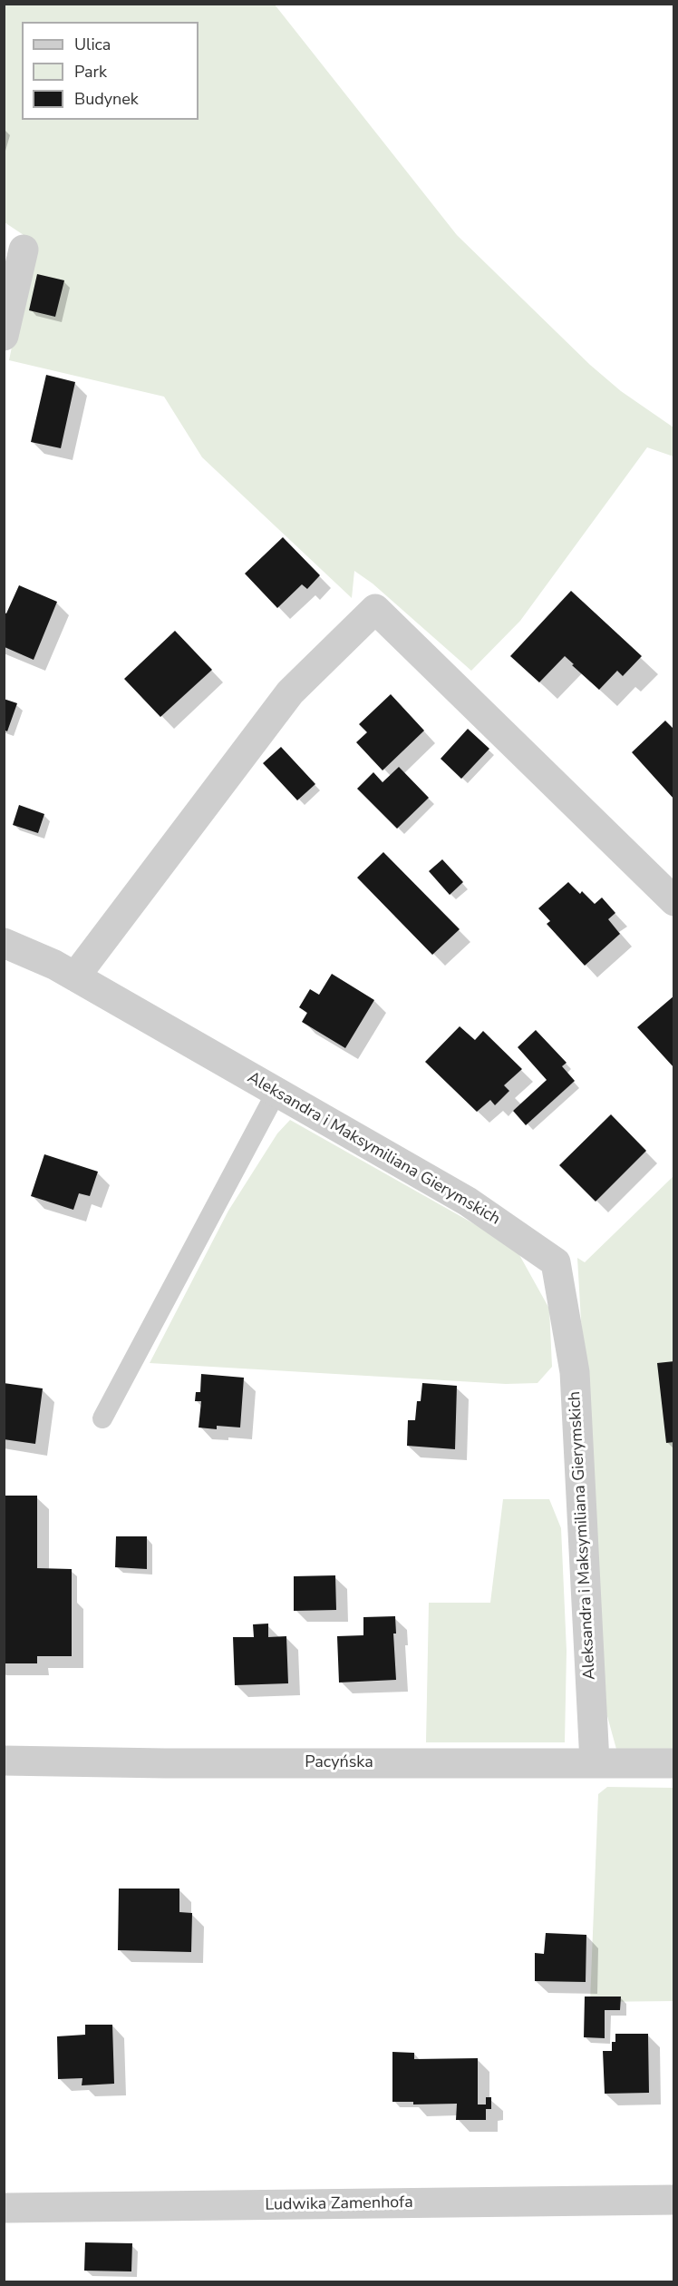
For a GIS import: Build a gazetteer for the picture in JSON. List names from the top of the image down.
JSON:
{
  "streets": {
    "street": ["Aleksandra i Maksymiliana Gierymskich", "Pacyńska", "Ludwika Zamenhofa"]
  },
  "crossings": [
    ["Aleksandra i Maksymiliana Gierymskich", "Pacyńska"]
  ],
  "legend": ["Ulica", "Park", "Budynek"]
}
